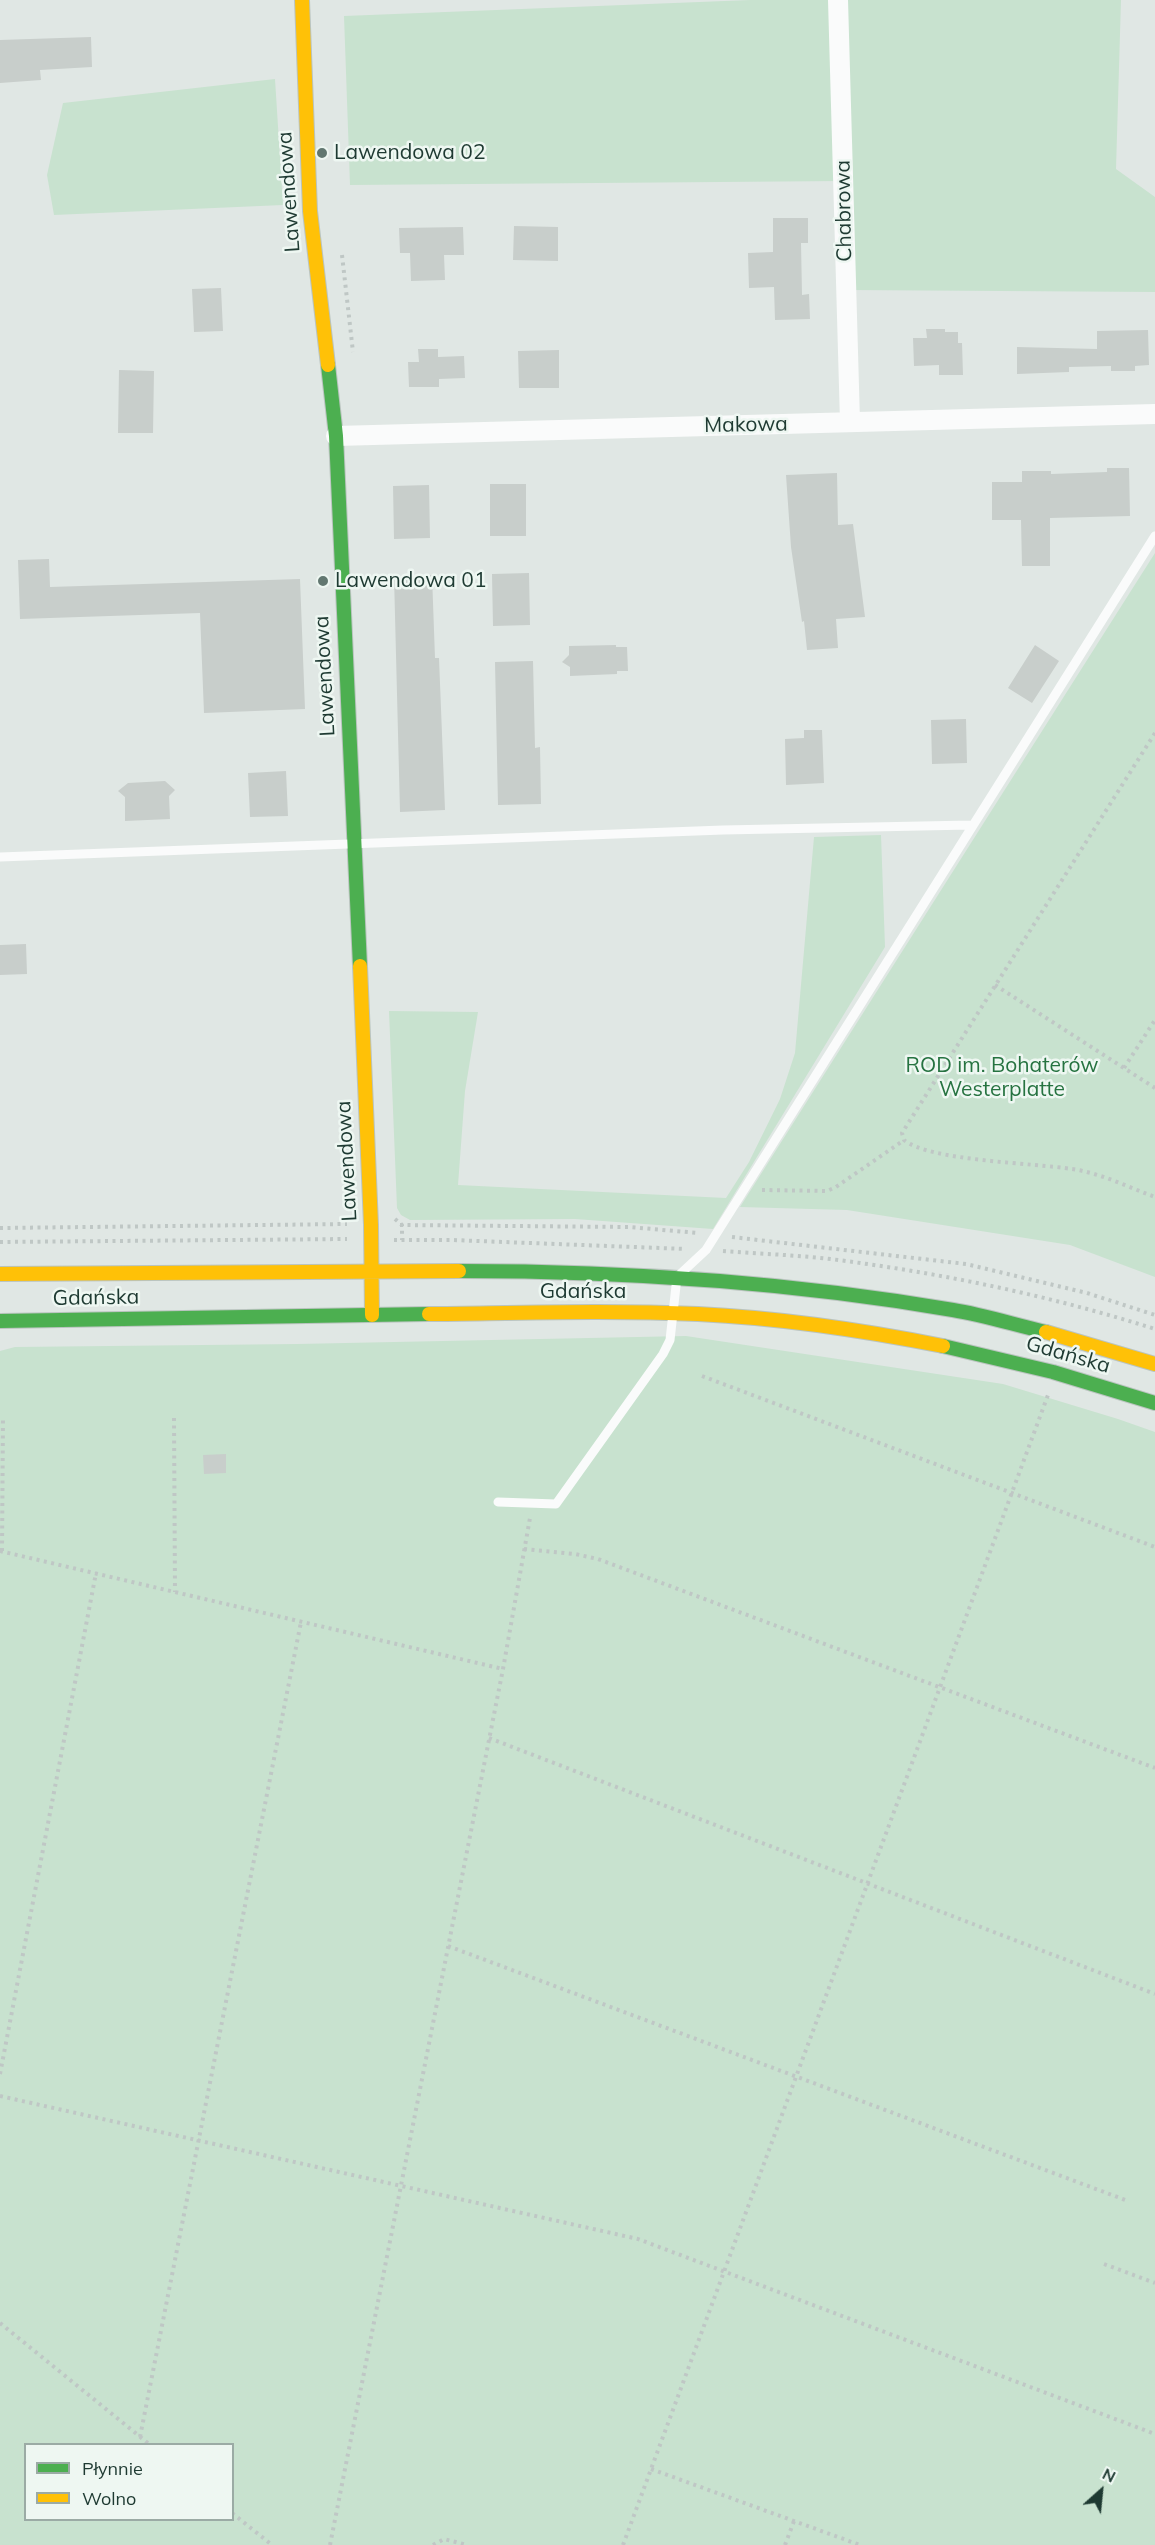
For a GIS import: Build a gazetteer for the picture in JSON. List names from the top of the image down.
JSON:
{
  "streets": {
    "main road": ["Lawendowa", "Gdańska"],
    "street": ["Chabrowa", "Makowa"]
  },
  "crossings": [
    ["Lawendowa", "Makowa"],
    ["Lawendowa", "Gdańska"],
    ["Chabrowa", "Makowa"]
  ],
  "parks": ["ROD im. Bohaterów Westerplatte"],
  "places": ["Lawendowa 02", "Lawendowa 01"],
  "legend": ["Płynnie", "Wolno"],
  "north": "top right"
}
